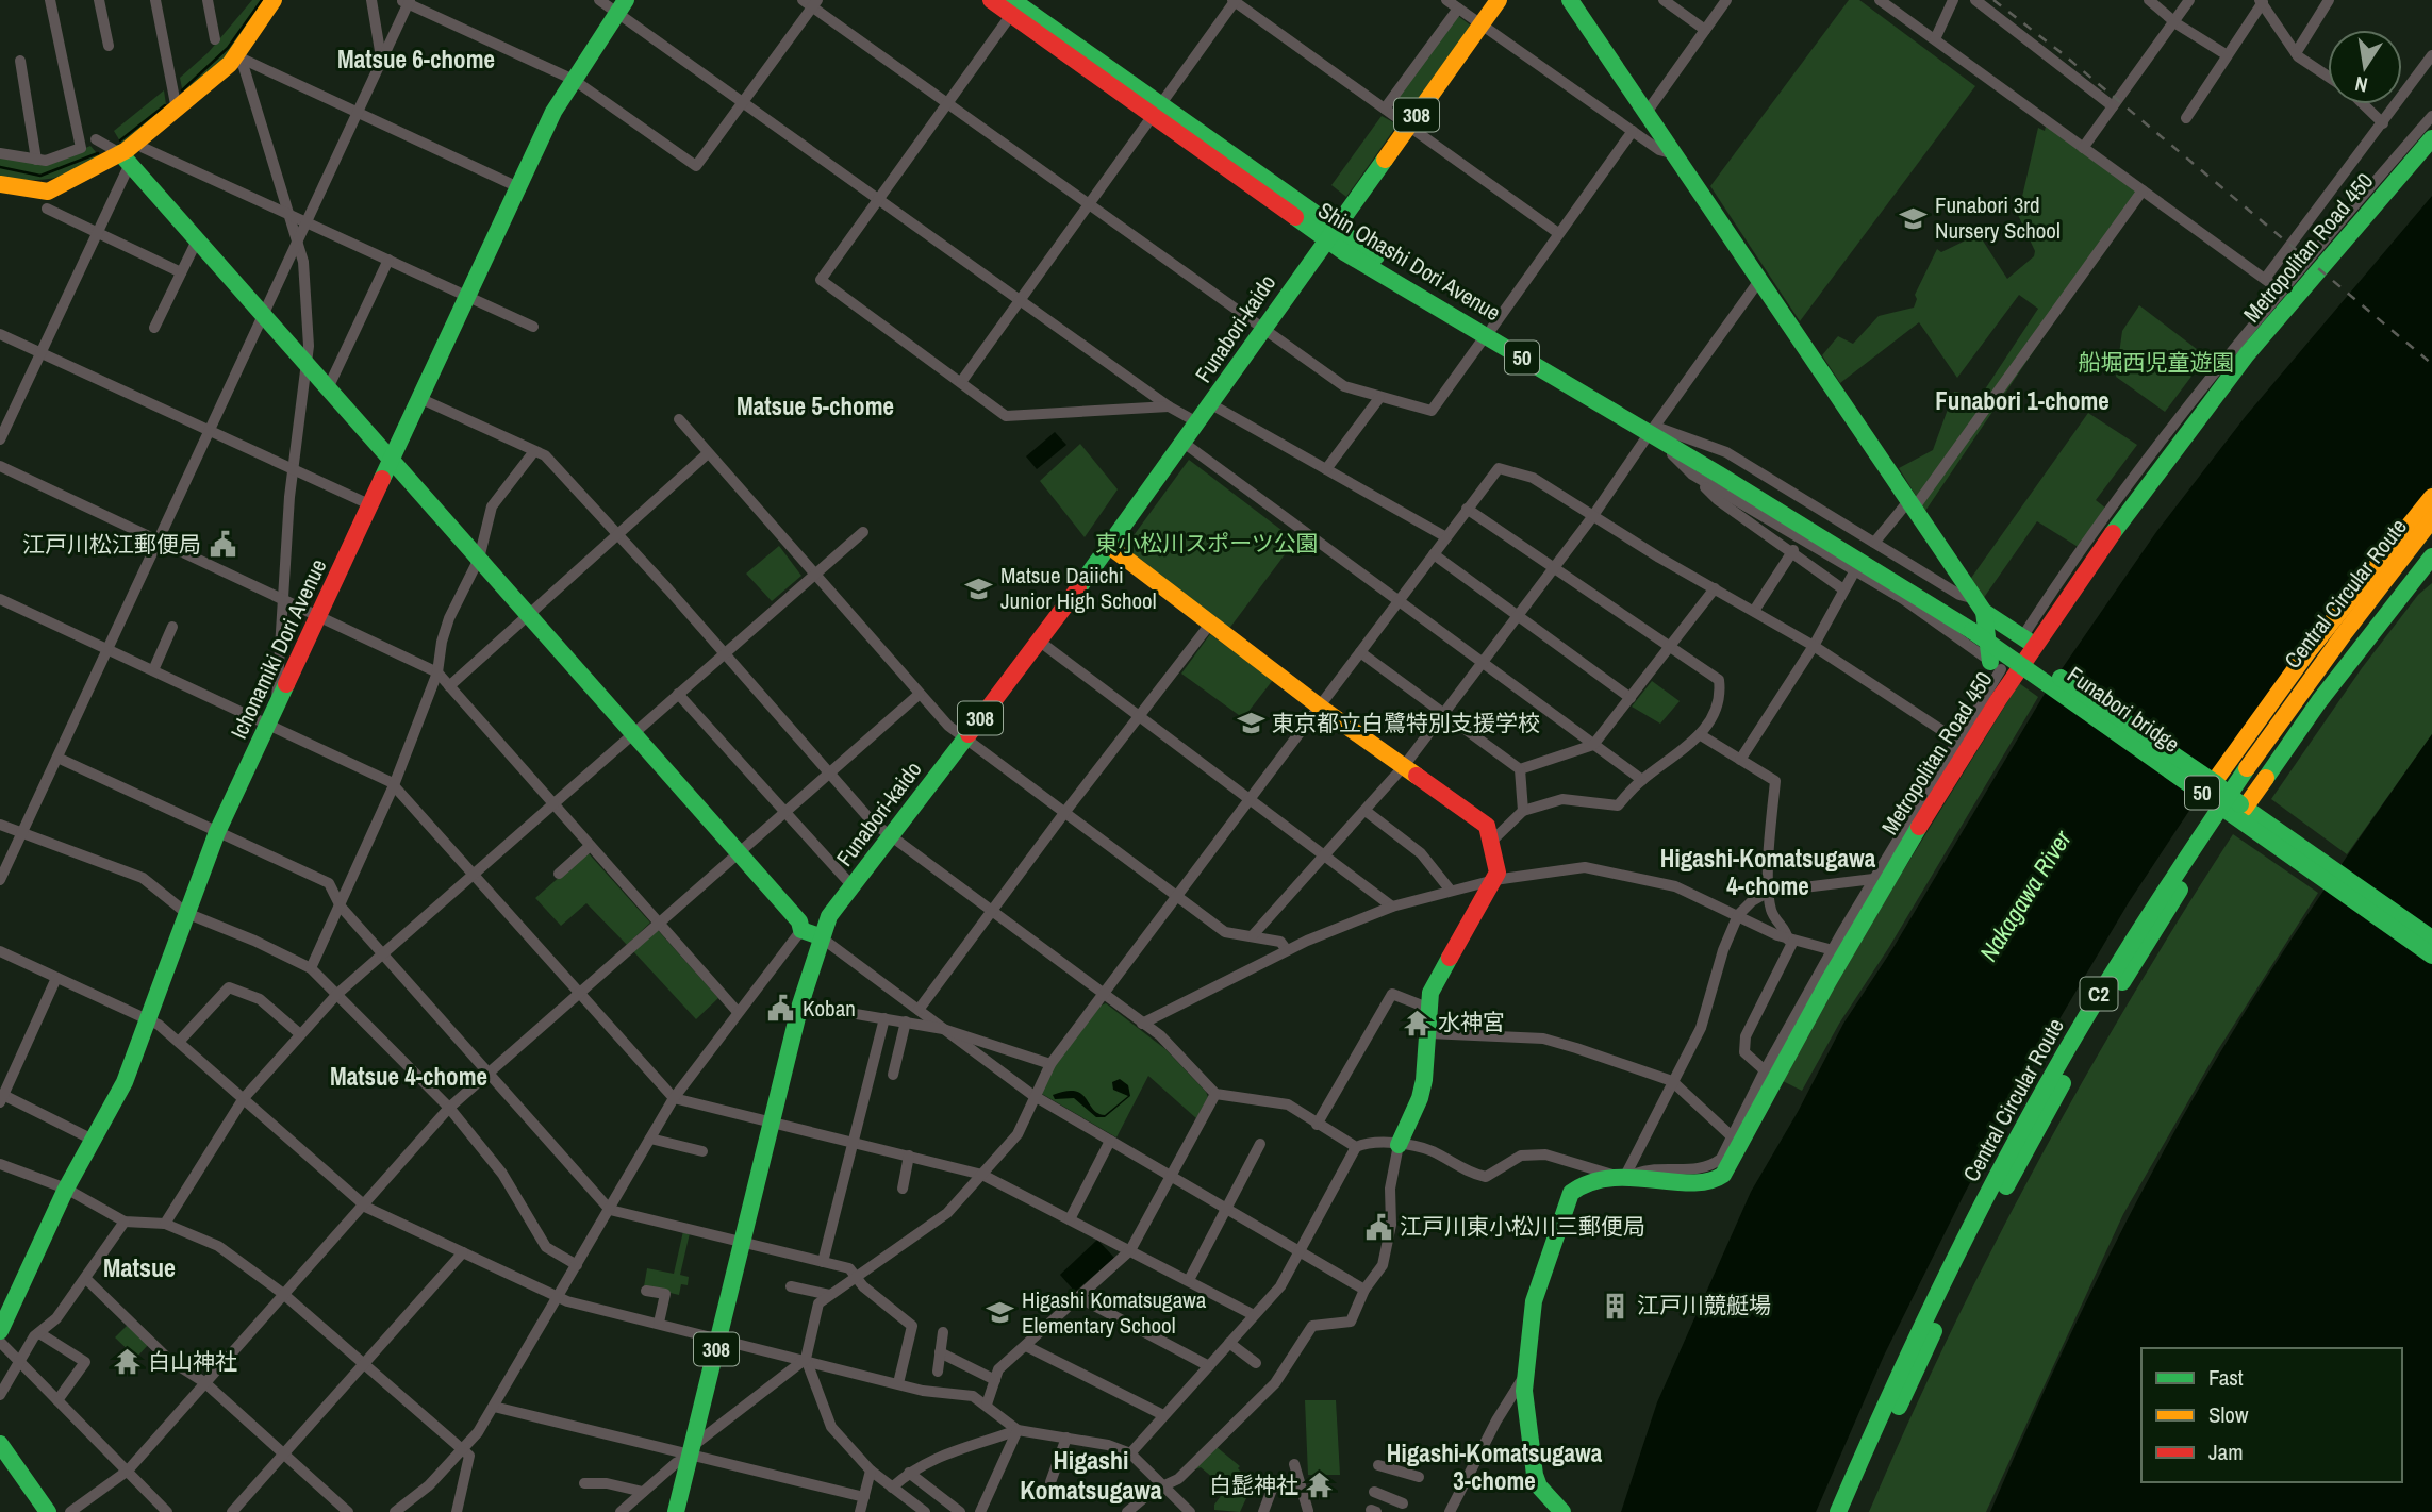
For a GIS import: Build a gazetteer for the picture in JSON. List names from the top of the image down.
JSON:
{
  "streets": {
    "main road": [
      "308",
      "Metropolitan Road 450",
      "Shin Ohashi Dori Avenue",
      "Funabori-kaido",
      "50",
      "Central Circular Route",
      "Ichonamiki Dori Avenue",
      "Funabori bridge",
      "C2"
    ]
  },
  "crossings": [
    ["Shin Ohashi Dori Avenue", "Funabori-kaido"],
    ["Shin Ohashi Dori Avenue", "Funabori bridge"]
  ],
  "districts": [
    "Matsue 6-chome",
    "Funabori 1-chome",
    "Matsue 5-chome",
    "Higashi-Komatsugawa 4-chome",
    "Matsue 4-chome",
    "Matsue",
    "Higashi-Komatsugawa 3-chome",
    "Higashi Komatsugawa"
  ],
  "water": ["Nakagawa River"],
  "parks": ["船堀西児童遊園", "東小松川スポーツ公園"],
  "places": {
    "school or university": [
      "Funabori 3rd Nursery School",
      "Matsue Daiichi Junior High School",
      "東京都立白鷺特別支援学校",
      "Higashi Komatsugawa Elementary School"
    ],
    "public building": ["江戸川松江郵便局", "Koban", "江戸川東小松川三郵便局"],
    "temple": ["水神宮", "白山神社", "白髭神社"],
    "building": ["江戸川競艇場"]
  },
  "legend": ["Fast", "Slow", "Jam"],
  "north": "bottom"
}
